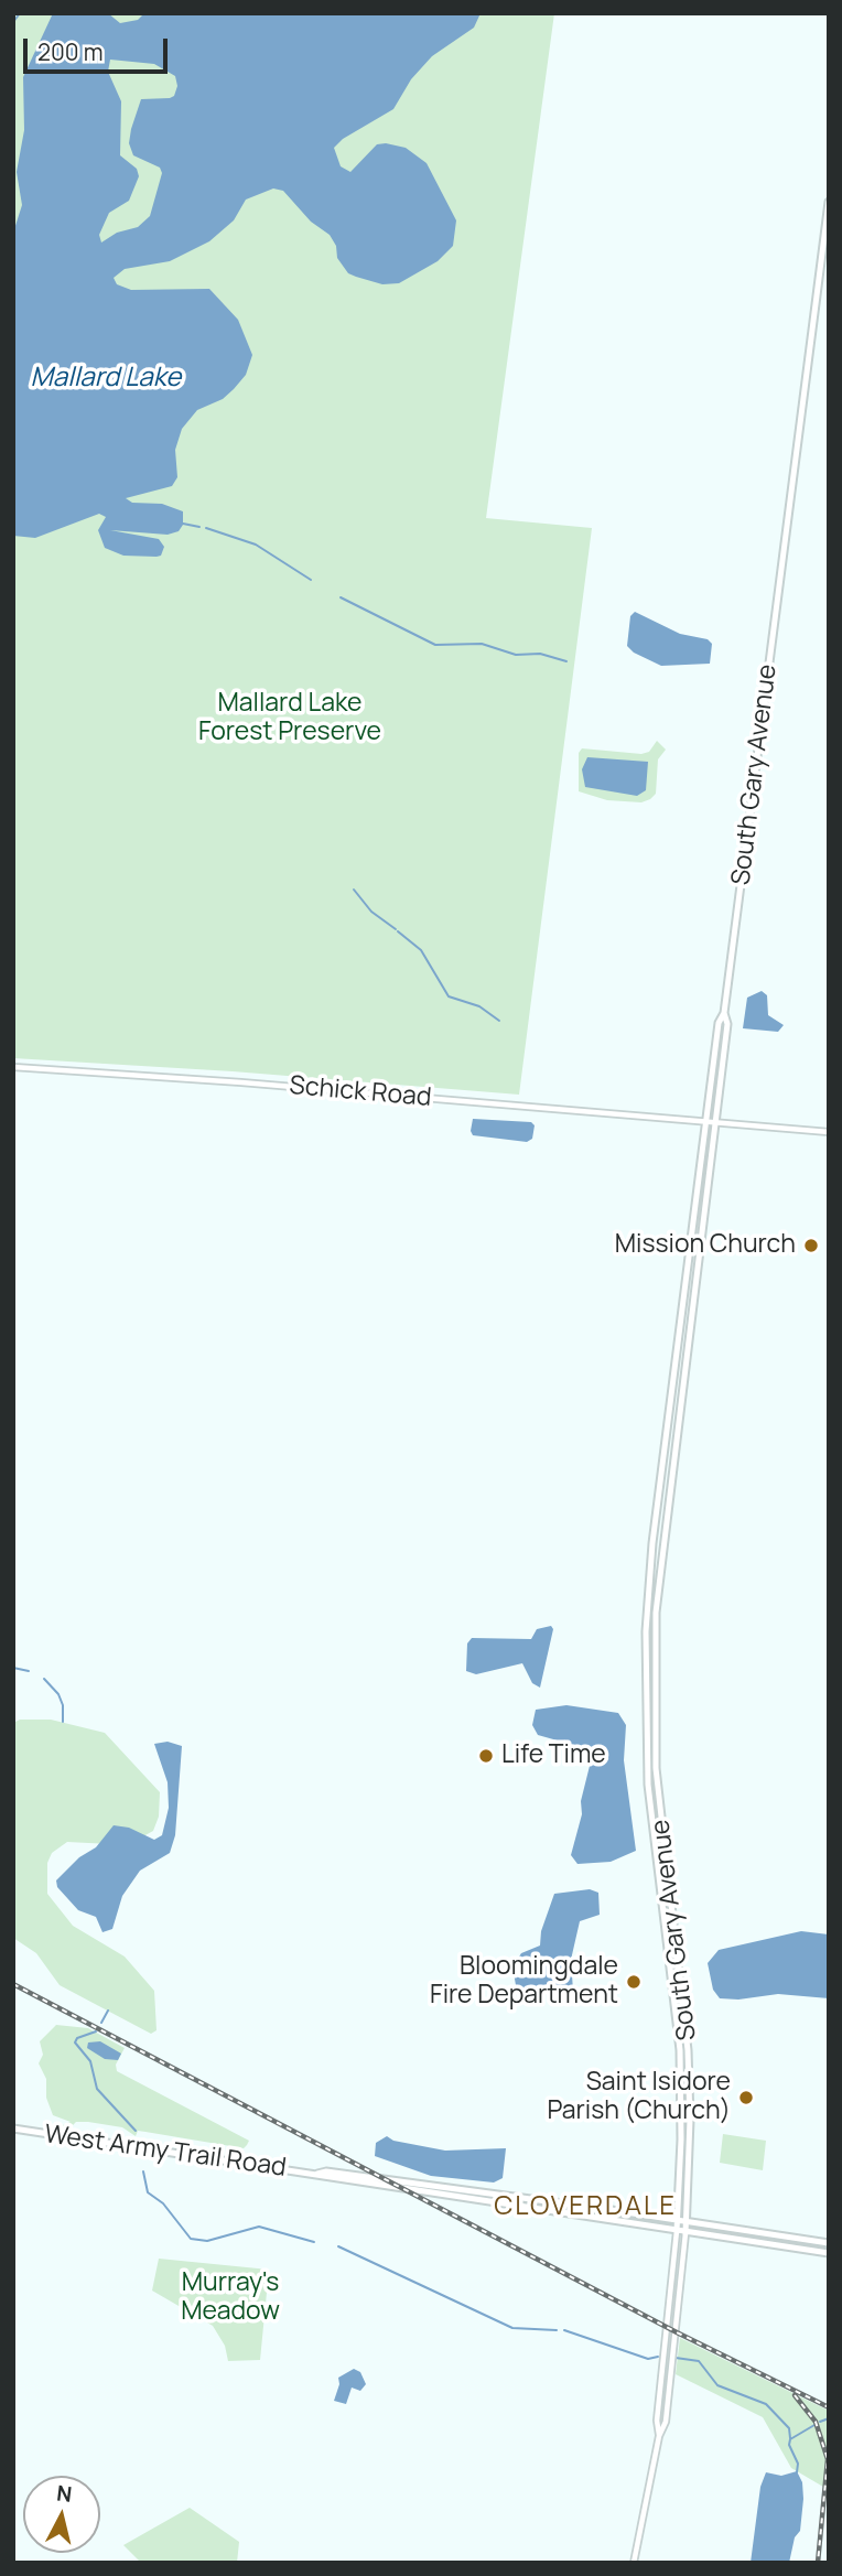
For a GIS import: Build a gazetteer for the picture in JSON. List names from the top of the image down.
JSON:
{
  "streets": {
    "main road": ["South Gary Avenue", "West Army Trail Road"],
    "street": ["Schick Road"]
  },
  "crossings": [
    ["South Gary Avenue", "Schick Road"],
    ["South Gary Avenue", "West Army Trail Road"]
  ],
  "districts": ["CLOVERDALE"],
  "water": ["Mallard Lake"],
  "parks": ["Mallard Lake Forest Preserve", "Murray's Meadow"],
  "places": [
    "Mission Church",
    "Life Time",
    "Bloomingdale Fire Department",
    "Saint Isidore Parish (Church)"
  ],
  "scale_bar": "200 m",
  "north": "top"
}
